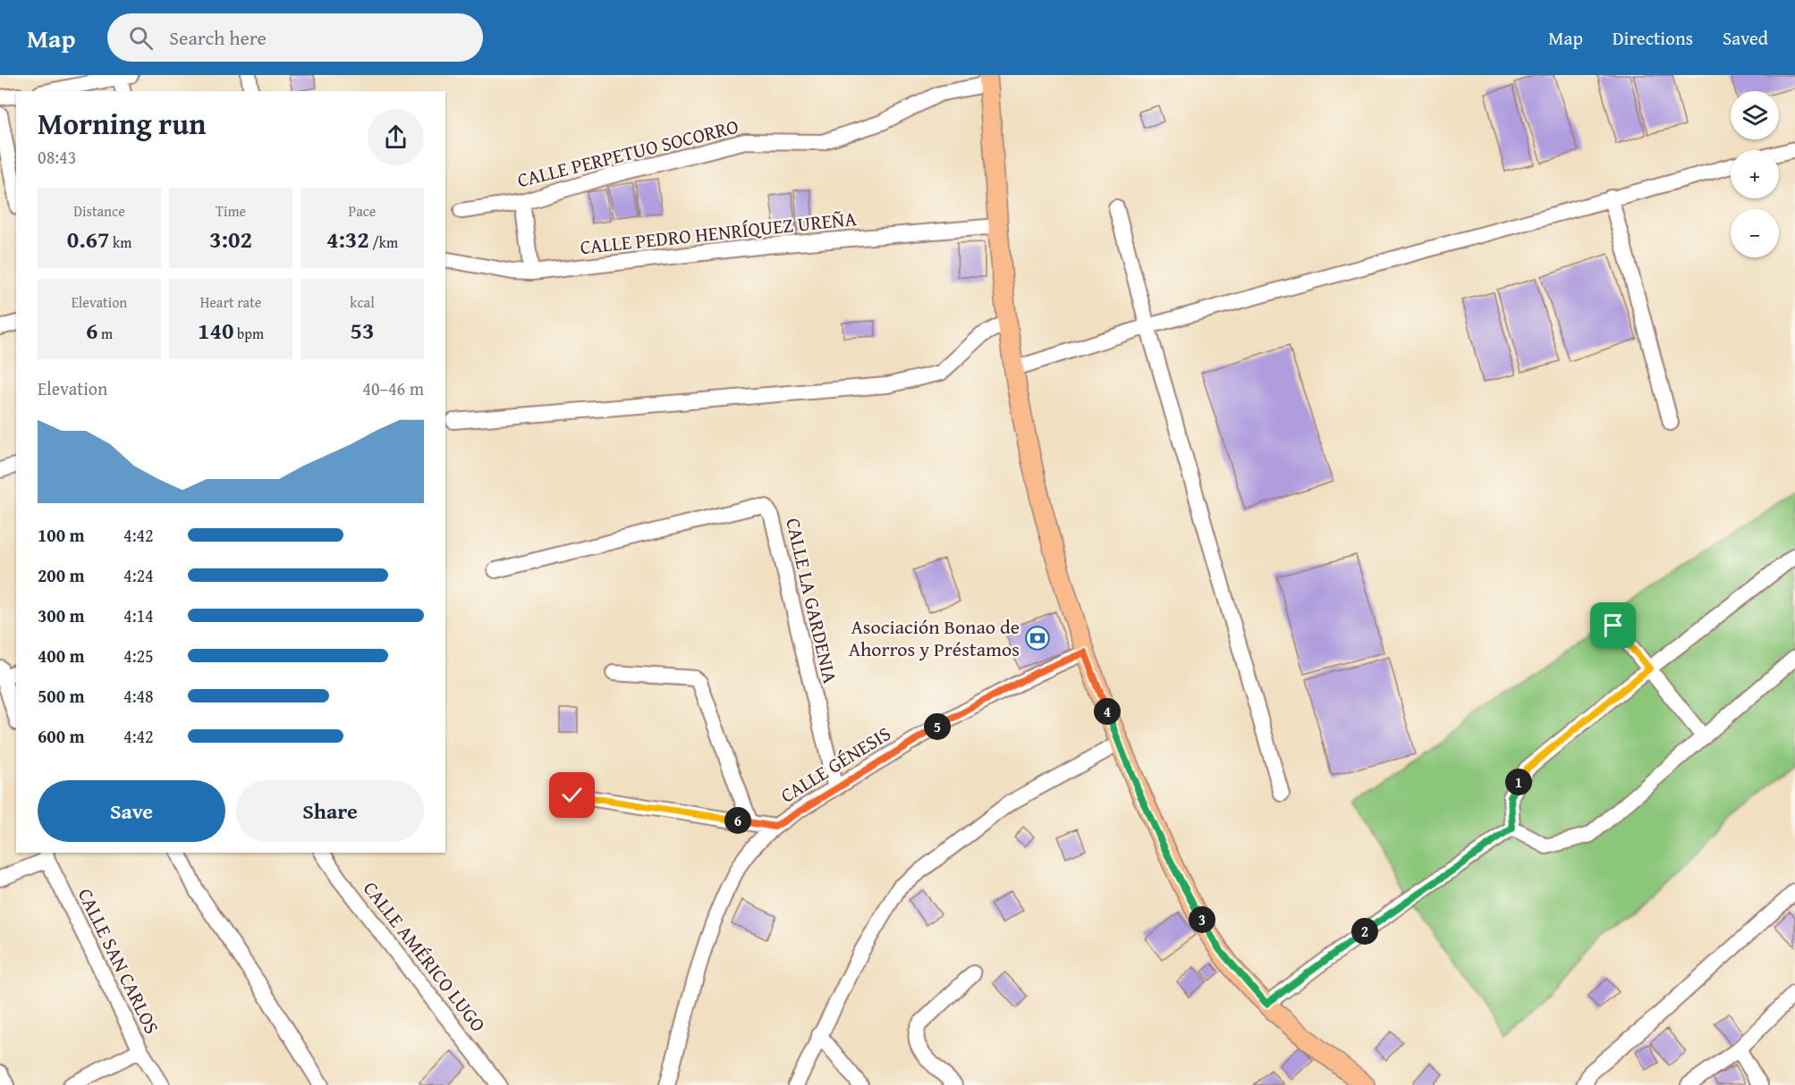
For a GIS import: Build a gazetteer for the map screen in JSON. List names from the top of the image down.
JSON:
{
  "streets": {
    "street": [
      "CALLE PERPETUO SOCORRO",
      "CALLE PEDRO HENRÍQUEZ UREÑA",
      "CALLE LA GARDENIA",
      "CALLE GÉNESIS",
      "CALLE AMÉRICO LUGO",
      "CALLE SAN CARLOS"
    ]
  },
  "crossings": [
    ["CALLE LA GARDENIA", "CALLE GÉNESIS"]
  ],
  "places": {
    "bank": ["Asociación Bonao de Ahorros y Préstamos"]
  },
  "page": {
    "header": "Map",
    "search": "Search here",
    "nav": ["Map", "Directions", "Saved"],
    "map_buttons": ["+", "−"],
    "heading": ["Morning run", "08:43"],
    "stats": [
      ["Distance", "0.67 km"],
      ["Time", "3:02"],
      ["Pace", "4:32 /km"],
      ["Elevation", "6 m"],
      ["Heart rate", "140 bpm"],
      ["kcal", "53"]
    ],
    "chart": ["Elevation", "40–46 m"],
    "list": [
      {
        "name": "100 m",
        "note": "4:42"
      },
      {
        "name": "200 m",
        "note": "4:24"
      },
      {
        "name": "300 m",
        "note": "4:14"
      },
      {
        "name": "400 m",
        "note": "4:25"
      },
      {
        "name": "500 m",
        "note": "4:48"
      },
      {
        "name": "600 m",
        "note": "4:42"
      }
    ],
    "pins": [
      "4",
      "5",
      "1",
      "6",
      "3",
      "2"
    ],
    "buttons": ["Save", "Share"]
  }
}
